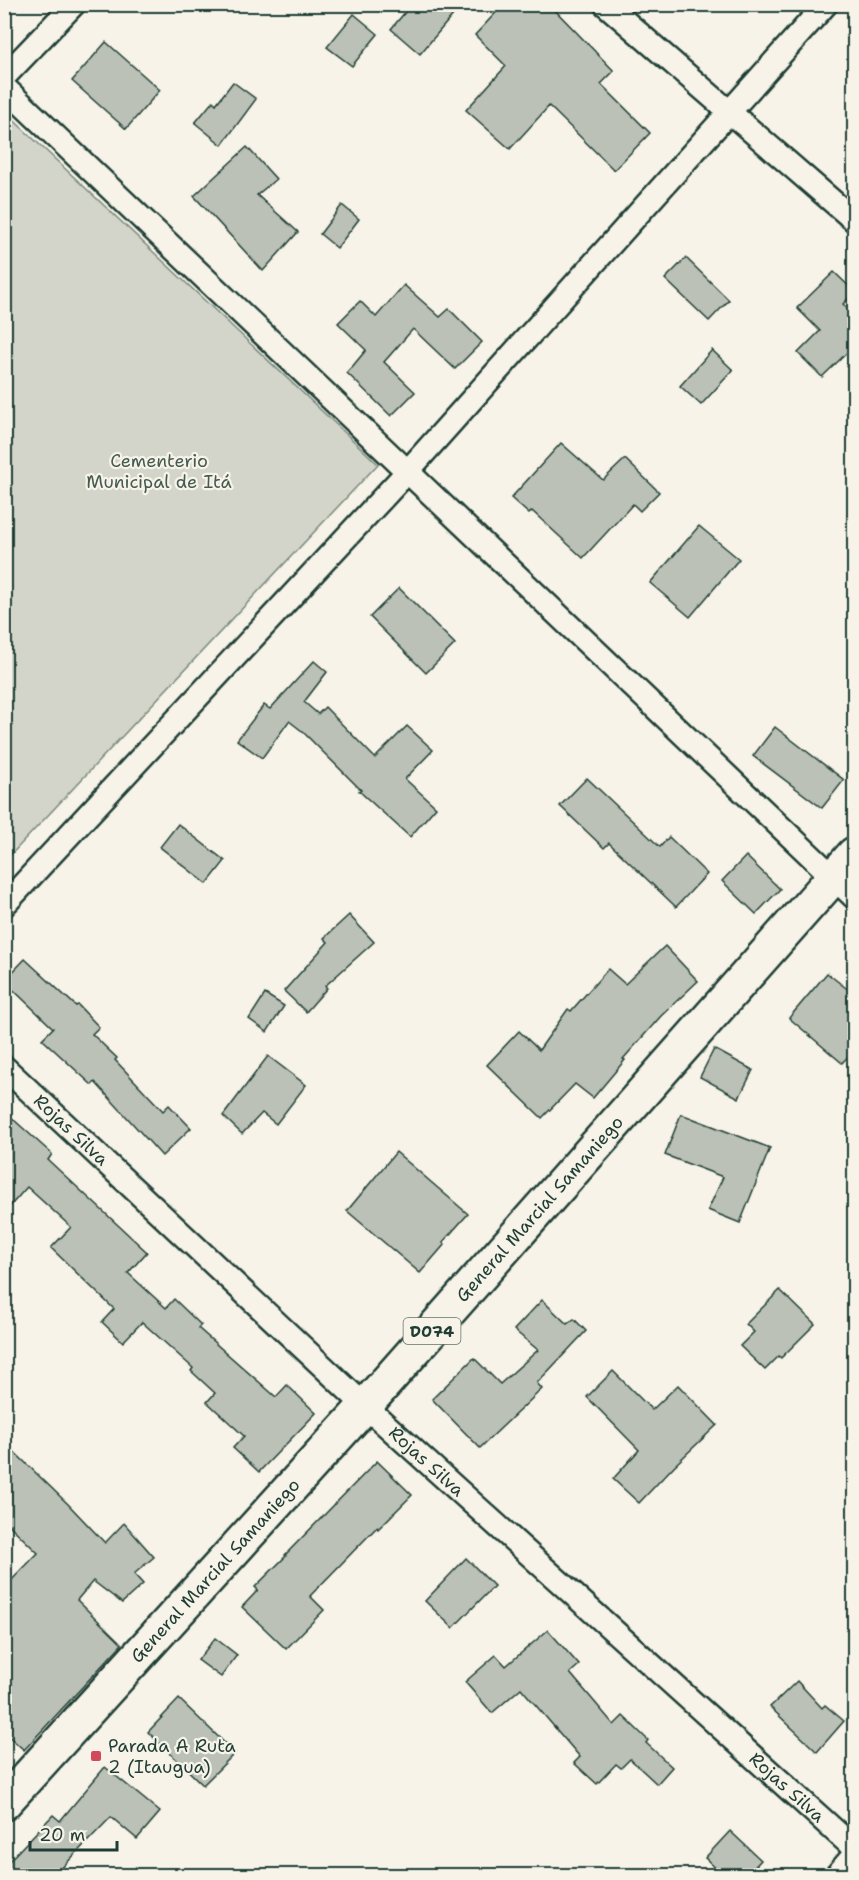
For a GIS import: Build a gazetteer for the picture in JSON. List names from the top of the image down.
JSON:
{
  "streets": {
    "main road": ["General Marcial Samaniego", "D074"],
    "street": ["Rojas Silva"]
  },
  "crossings": [
    ["Rojas Silva", "General Marcial Samaniego"]
  ],
  "parks": ["Cementerio Municipal de Itá"],
  "places": {
    "transit": ["Parada A Ruta 2 (Itaugua)"]
  },
  "scale_bar": "20 m"
}
